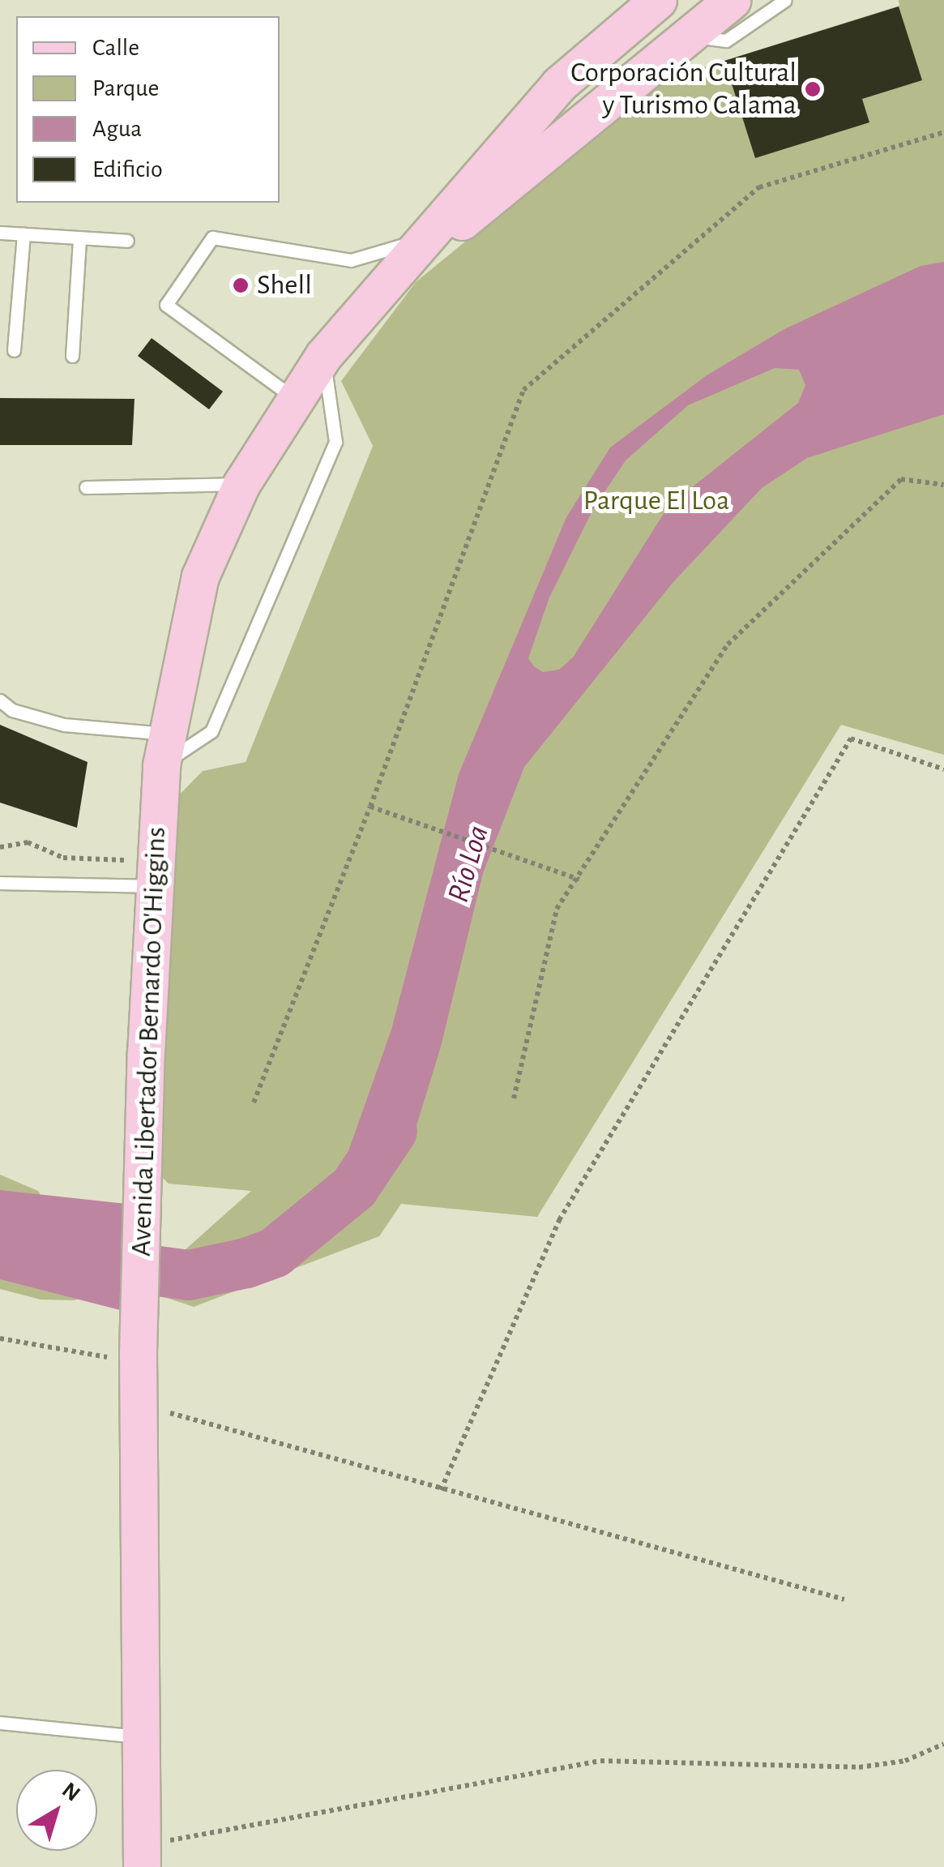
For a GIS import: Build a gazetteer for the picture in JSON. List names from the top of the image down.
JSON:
{
  "streets": {
    "main road": ["Avenida Libertador Bernardo O'Higgins"]
  },
  "water": ["Río Loa"],
  "parks": ["Parque El Loa"],
  "places": ["Corporación Cultural y Turismo Calama", "Shell"],
  "legend": [
    "Calle",
    "Parque",
    "Agua",
    "Edificio"
  ],
  "north": "top right"
}
